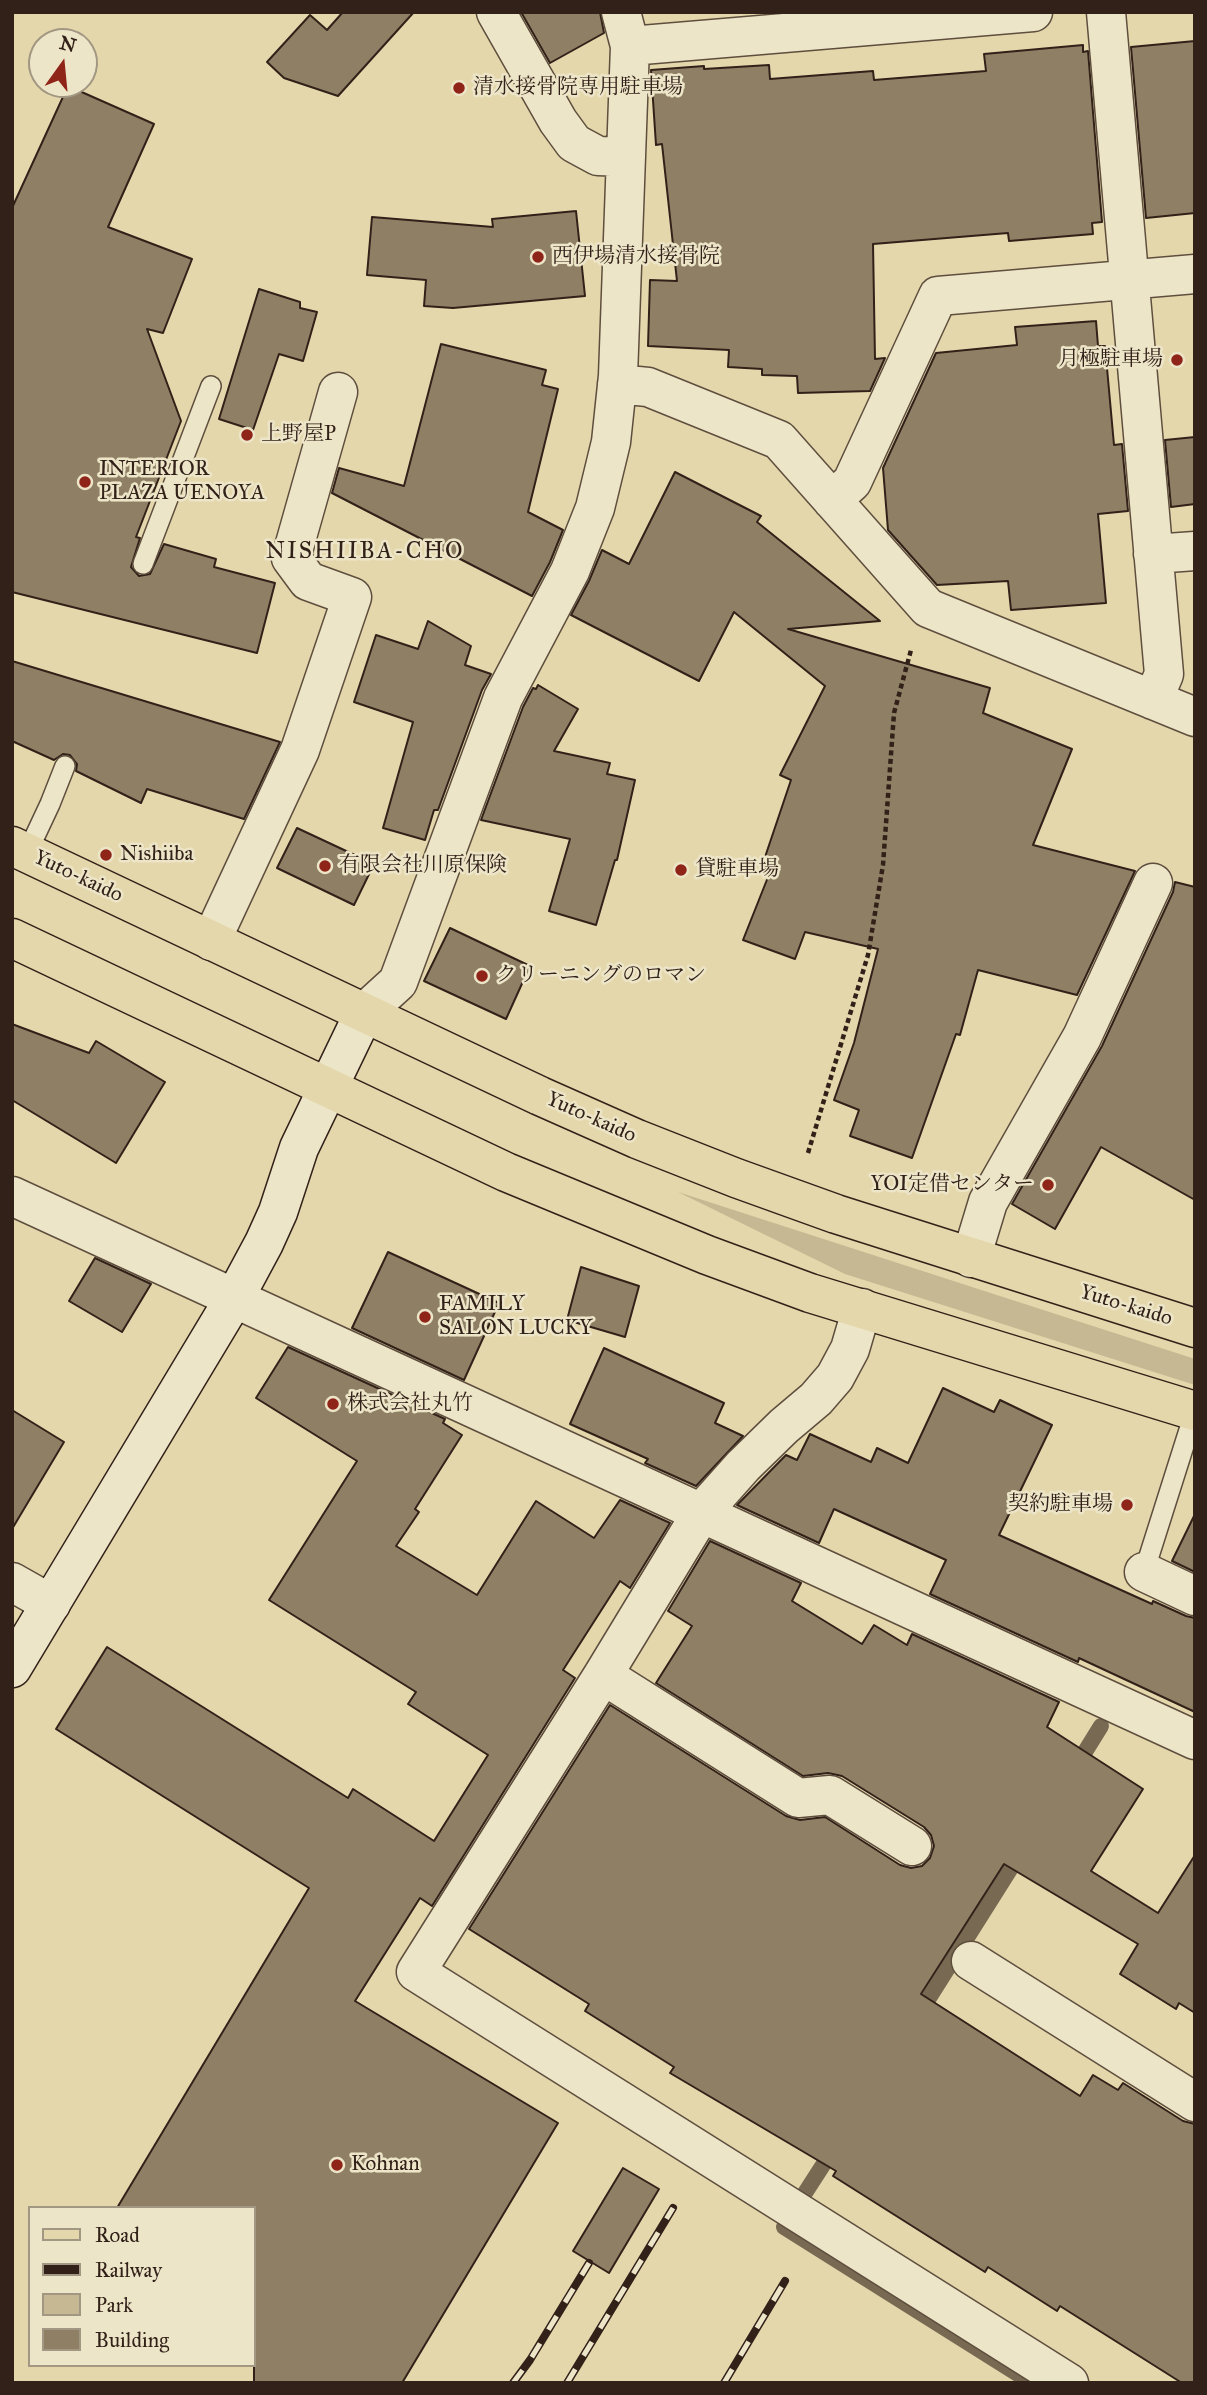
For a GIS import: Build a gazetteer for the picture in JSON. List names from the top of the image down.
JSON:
{
  "streets": {
    "main road": ["Yuto-kaido"]
  },
  "districts": ["NISHIIBA-CHO"],
  "places": [
    "清水接骨院専用駐車場",
    "西伊場清水接骨院",
    "月極駐車場",
    "上野屋P",
    "INTERIOR PLAZA UENOYA",
    "Nishiiba",
    "有限会社川原保険",
    "貸駐車場",
    "クリーニングのロマン",
    "YOI定借センター",
    "FAMILY SALON LUCKY",
    "株式会社丸竹",
    "契約駐車場",
    "Kohnan"
  ],
  "legend": [
    "Road",
    "Railway",
    "Park",
    "Building"
  ],
  "north": "top"
}
